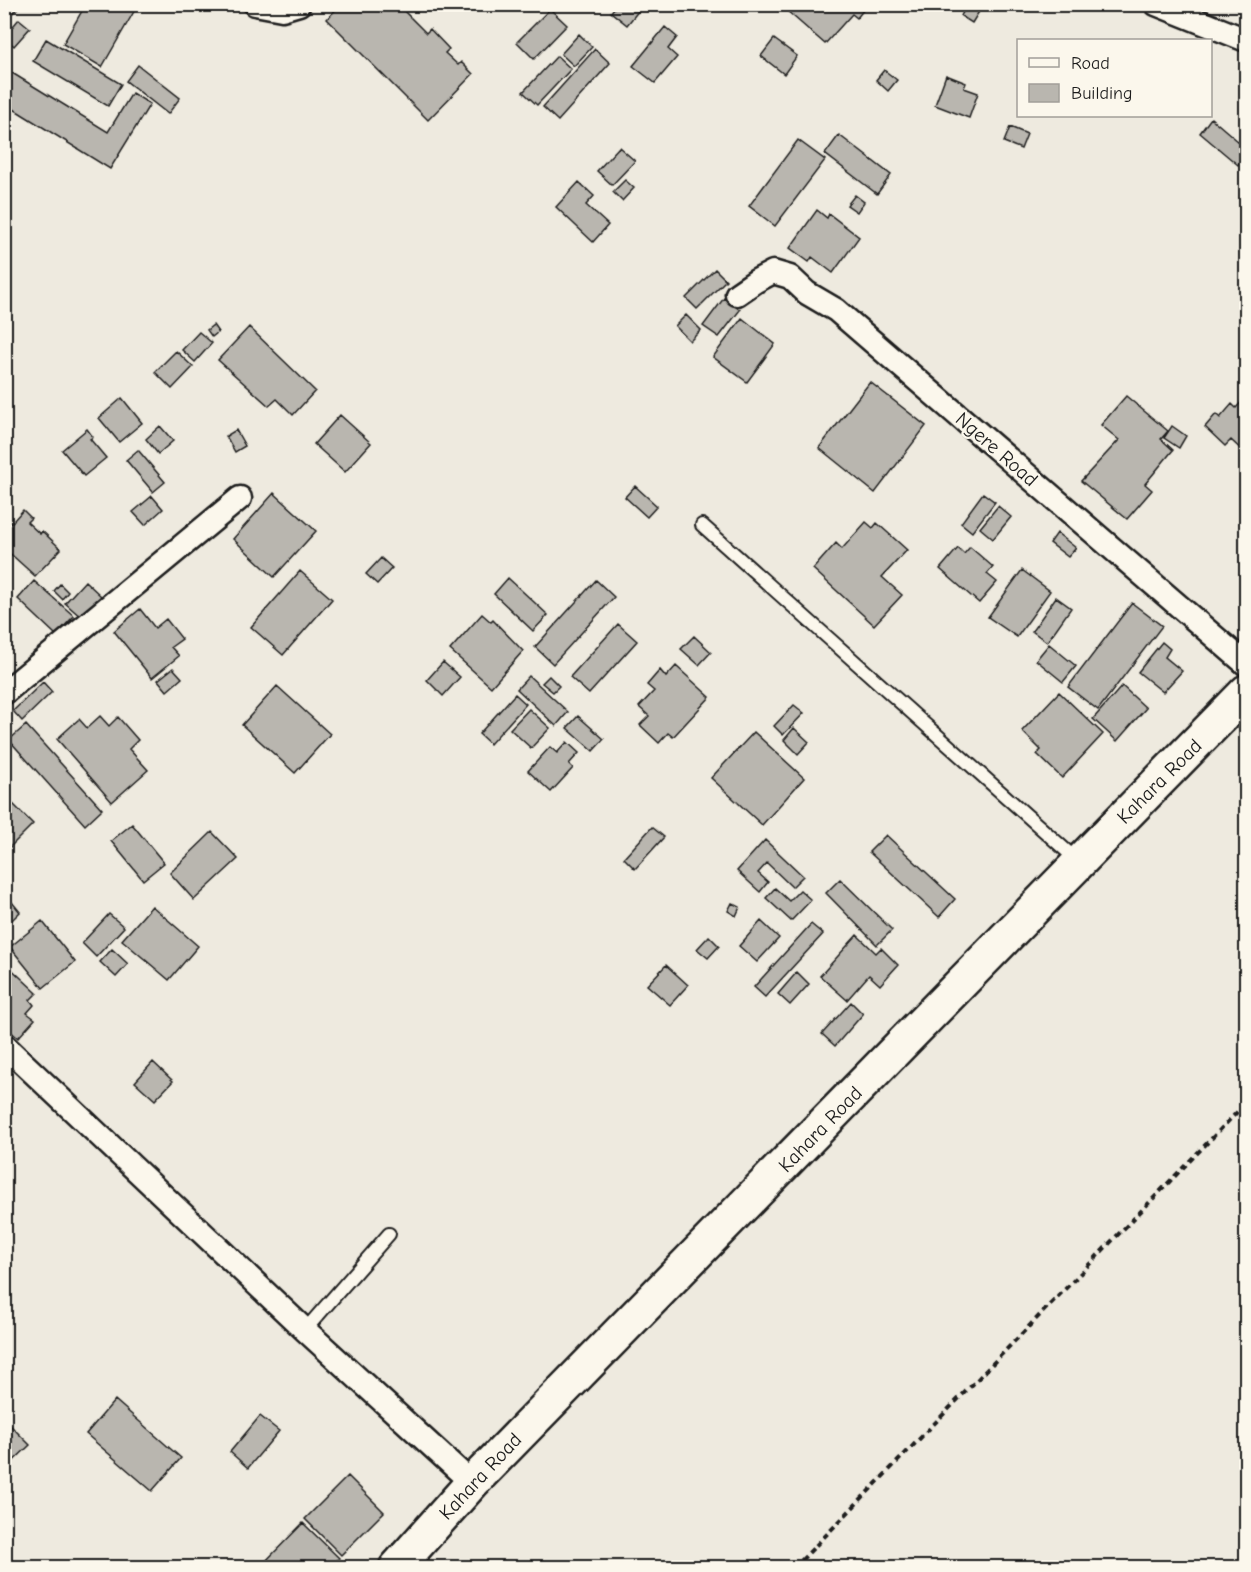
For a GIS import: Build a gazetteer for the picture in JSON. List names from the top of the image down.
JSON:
{
  "streets": {
    "street": ["Ngere Road", "Kahara Road"]
  },
  "legend": ["Road", "Building"]
}
